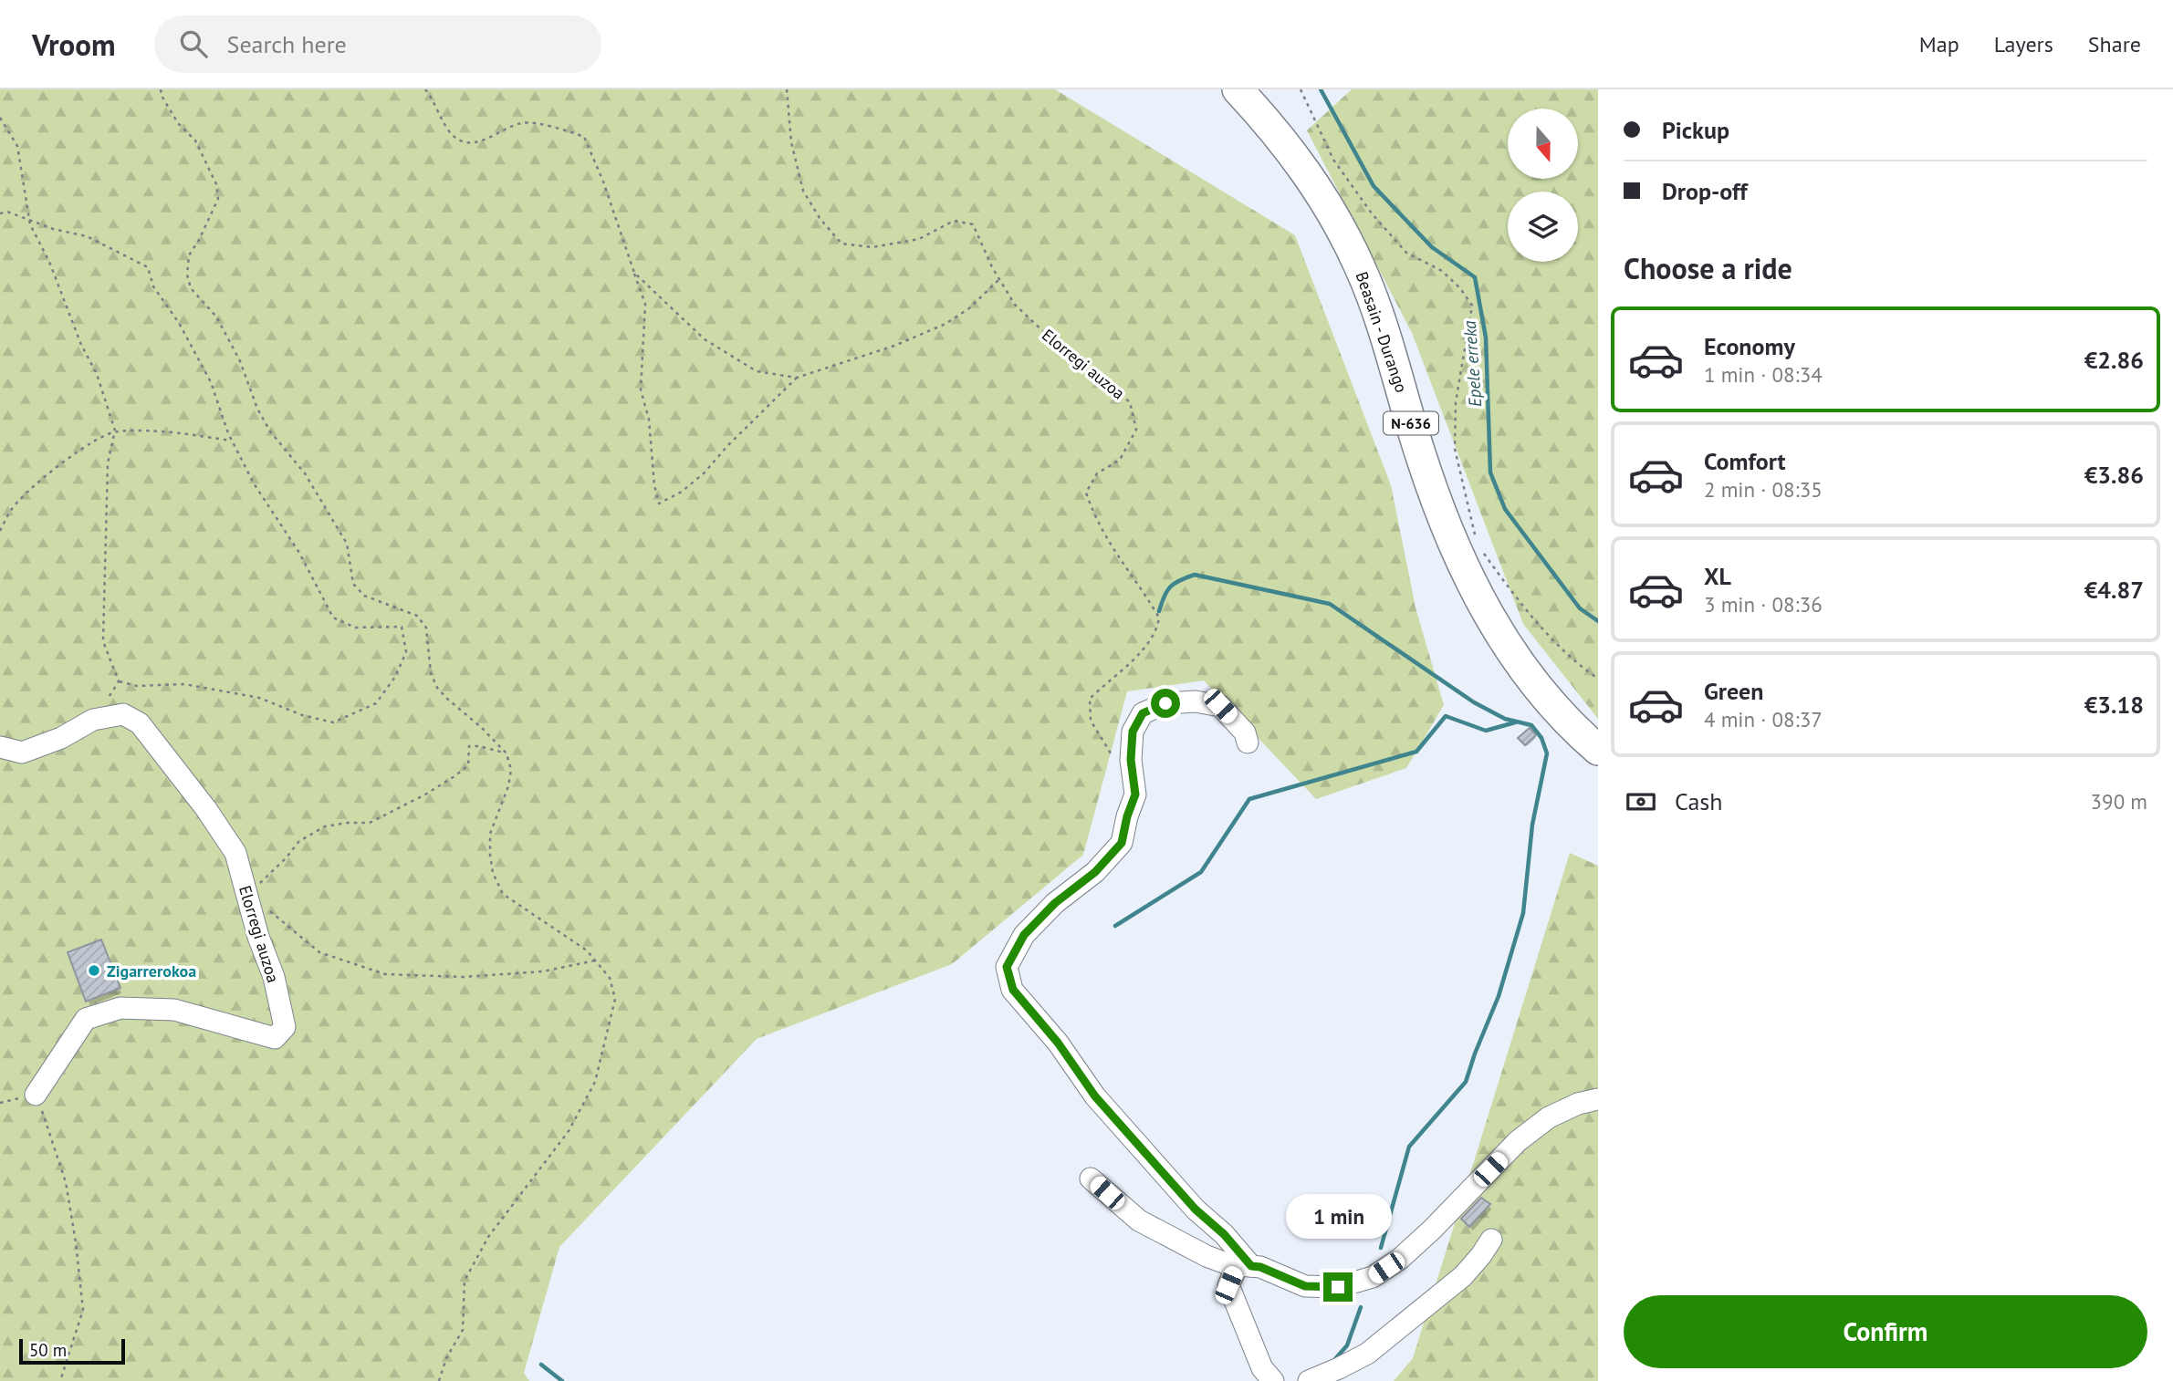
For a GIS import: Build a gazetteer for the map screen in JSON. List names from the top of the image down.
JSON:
{
  "streets": {
    "highway": ["Beasain - Durango", "N-636"],
    "street": ["Elorregi auzoa"]
  },
  "water": ["Epele erreka"],
  "places": ["Zigarrerokoa"],
  "scale_bar": "50 m",
  "north": "bottom",
  "page": {
    "header": "Vroom",
    "search": "Search here",
    "nav": ["Map", "Layers", "Share"],
    "banner": ["Pickup", "Drop-off"],
    "heading": "Choose a ride",
    "list": [
      {
        "name": "Economy",
        "note": "1 min · 08:34",
        "value": "€2.86"
      },
      {
        "name": "Comfort",
        "note": "2 min · 08:35",
        "value": "€3.86"
      },
      {
        "name": "XL",
        "note": "3 min · 08:36",
        "value": "€4.87"
      },
      {
        "name": "Green",
        "note": "4 min · 08:37",
        "value": "€3.18"
      }
    ],
    "pay": ["Cash", "390 m"],
    "bubble": "1 min",
    "buttons": "Confirm",
    "scale": "50 m"
  }
}
